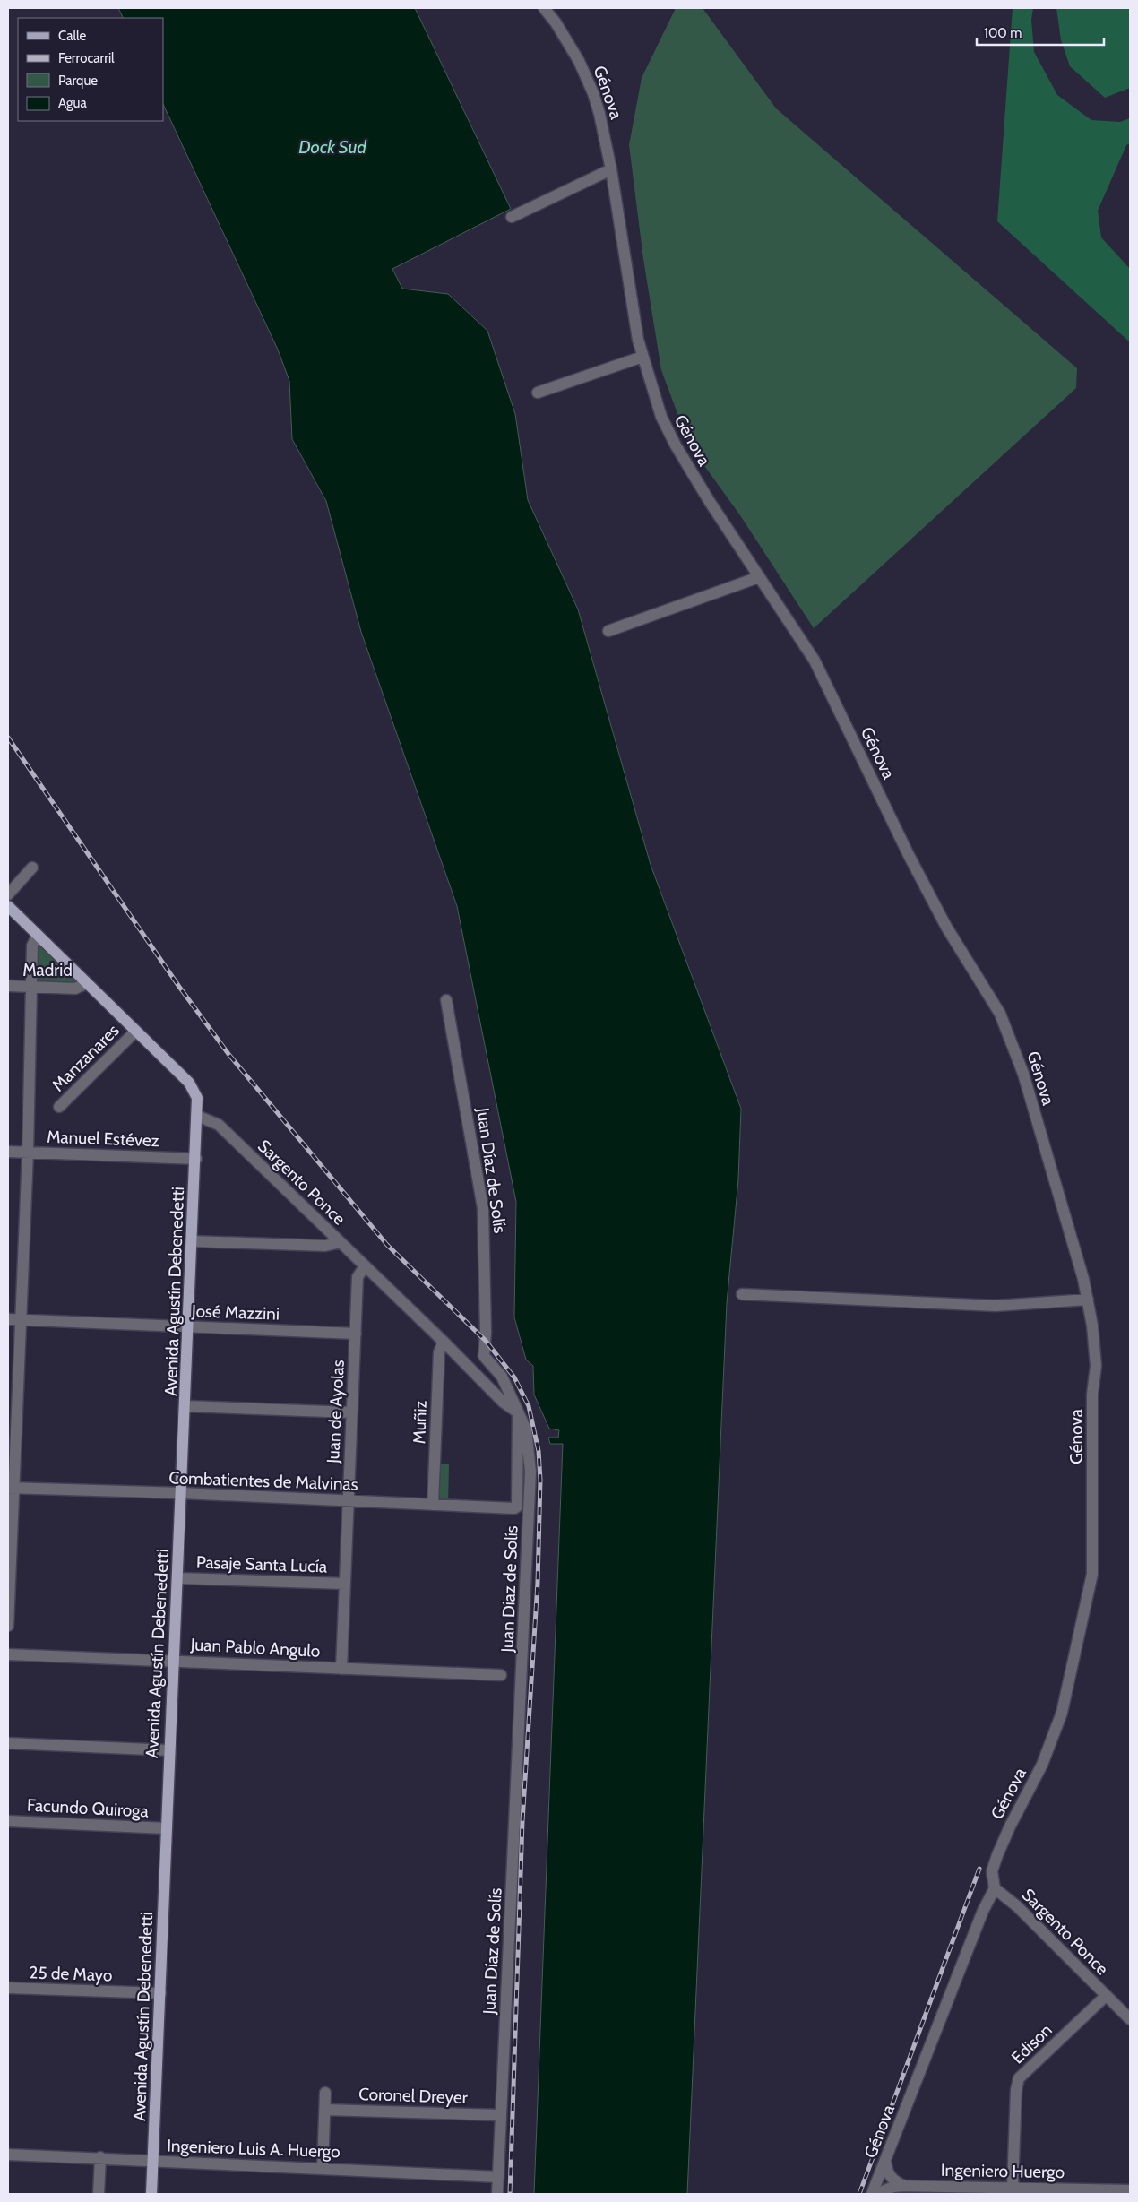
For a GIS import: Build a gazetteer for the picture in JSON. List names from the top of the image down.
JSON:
{
  "streets": {
    "main road": ["Avenida Agustín Debenedetti"],
    "street": [
      "Génova",
      "Madrid",
      "Manzanares",
      "Manuel Estévez",
      "Juan Díaz de Solís",
      "Sargento Ponce",
      "José Mazzini",
      "Juan de Ayolas",
      "Muñiz",
      "Combatientes de Malvinas",
      "Pasaje Santa Lucía",
      "Juan Pablo Angulo",
      "Facundo Quiroga",
      "25 de Mayo",
      "Edison",
      "Coronel Dreyer",
      "Ingeniero Luis A. Huergo",
      "Ingeniero Huergo"
    ]
  },
  "crossings": [
    ["Génova", "Sargento Ponce"],
    ["Manuel Estévez", "Avenida Agustín Debenedetti"],
    ["Juan Díaz de Solís", "Sargento Ponce"],
    ["Juan Díaz de Solís", "Combatientes de Malvinas"],
    ["Juan Díaz de Solís", "Coronel Dreyer"],
    ["Juan Díaz de Solís", "Ingeniero Luis A. Huergo"],
    ["Sargento Ponce", "Avenida Agustín Debenedetti"],
    ["Sargento Ponce", "Juan de Ayolas"],
    ["Sargento Ponce", "Muñiz"],
    ["Sargento Ponce", "Combatientes de Malvinas"],
    ["Sargento Ponce", "Edison"],
    ["Avenida Agustín Debenedetti", "José Mazzini"],
    ["Avenida Agustín Debenedetti", "Combatientes de Malvinas"],
    ["Avenida Agustín Debenedetti", "Pasaje Santa Lucía"],
    ["Avenida Agustín Debenedetti", "Juan Pablo Angulo"],
    ["Avenida Agustín Debenedetti", "Facundo Quiroga"],
    ["Avenida Agustín Debenedetti", "25 de Mayo"],
    ["Avenida Agustín Debenedetti", "Ingeniero Luis A. Huergo"],
    ["José Mazzini", "Juan de Ayolas"],
    ["Juan de Ayolas", "Combatientes de Malvinas"],
    ["Juan de Ayolas", "Pasaje Santa Lucía"],
    ["Juan de Ayolas", "Juan Pablo Angulo"],
    ["Muñiz", "Combatientes de Malvinas"],
    ["Edison", "Ingeniero Huergo"]
  ],
  "water": ["Dock Sud"],
  "legend": [
    "Calle",
    "Ferrocarril",
    "Parque",
    "Agua"
  ],
  "scale_bar": "100 m"
}
